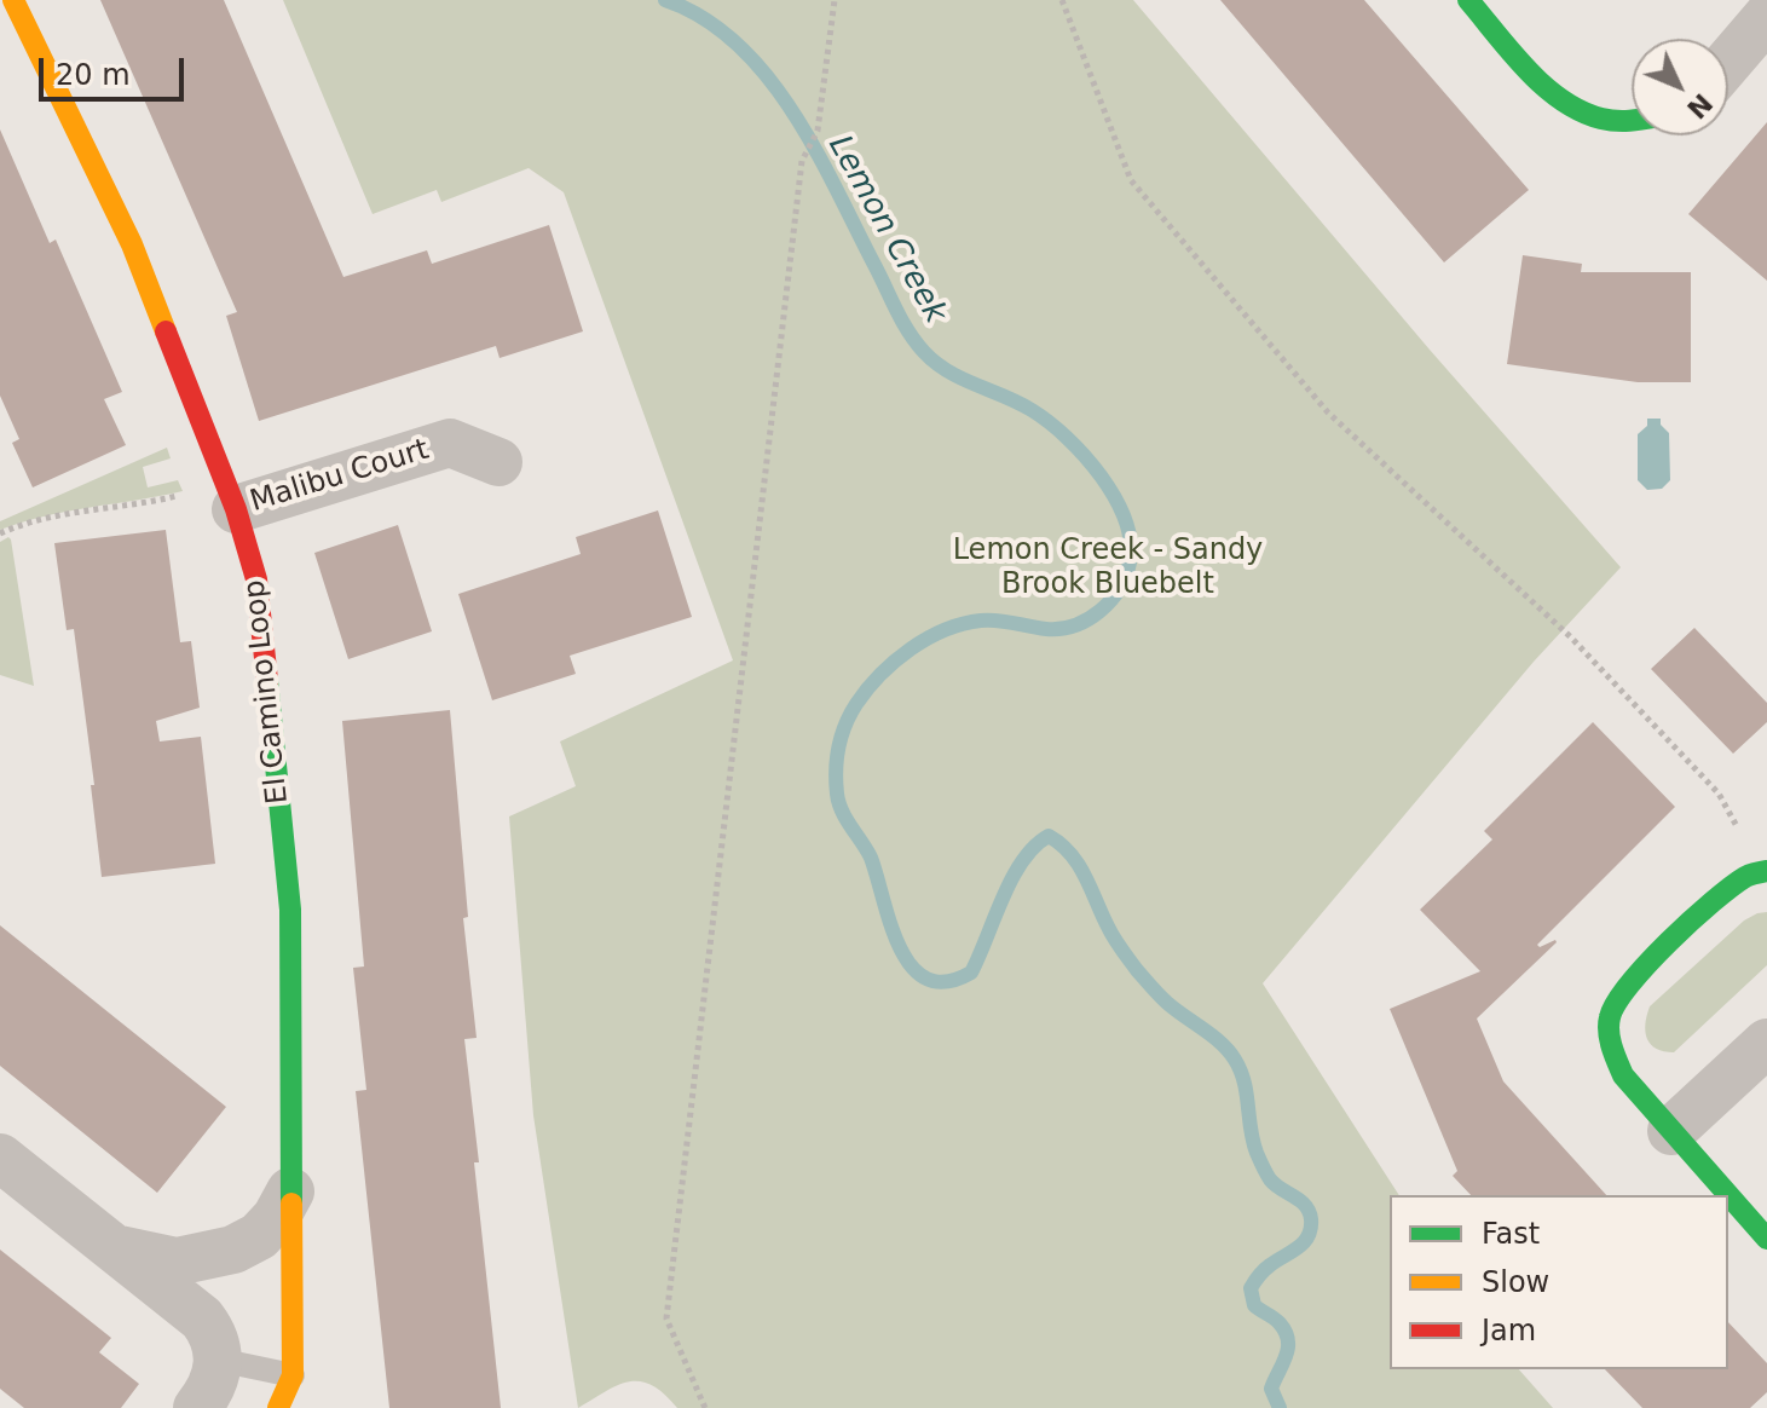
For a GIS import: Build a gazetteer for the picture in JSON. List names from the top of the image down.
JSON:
{
  "streets": {
    "street": ["Malibu Court", "El Camino Loop"]
  },
  "crossings": [
    ["Malibu Court", "El Camino Loop"]
  ],
  "water": ["Lemon Creek"],
  "parks": ["Lemon Creek - Sandy Brook Bluebelt"],
  "legend": ["Fast", "Slow", "Jam"],
  "scale_bar": "20 m",
  "north": "bottom right"
}
